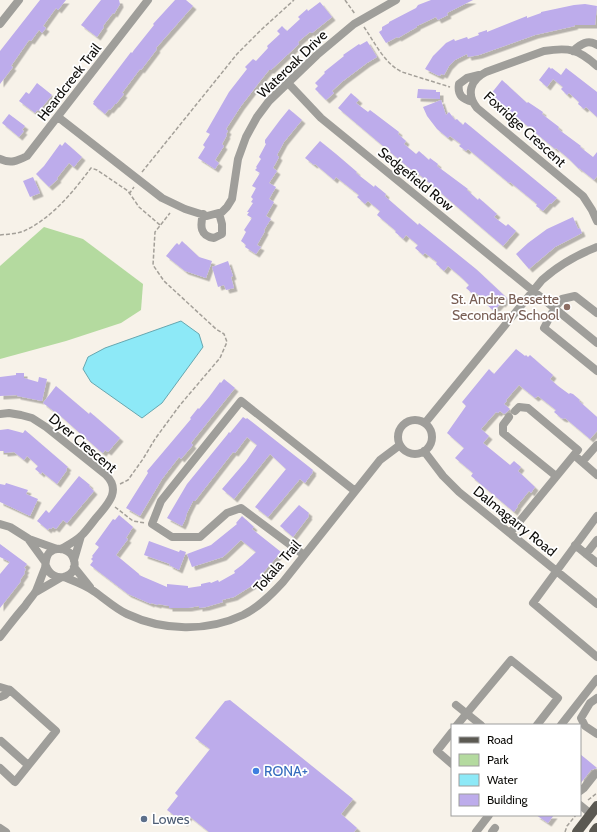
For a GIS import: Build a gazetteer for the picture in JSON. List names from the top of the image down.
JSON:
{
  "streets": {
    "street": [
      "Wateroak Drive",
      "Heardcreek Trail",
      "Foxridge Crescent",
      "Sedgefield Row",
      "Dyer Crescent",
      "Dalmagarry Road",
      "Tokala Trail"
    ]
  },
  "crossings": [
    ["Wateroak Drive", "Sedgefield Row"],
    ["Dyer Crescent", "Tokala Trail"],
    ["Dalmagarry Road", "Tokala Trail"]
  ],
  "places": ["St. Andre Bessette Secondary School", "RONA+", "Lowes"],
  "legend": [
    "Road",
    "Park",
    "Water",
    "Building"
  ]
}
